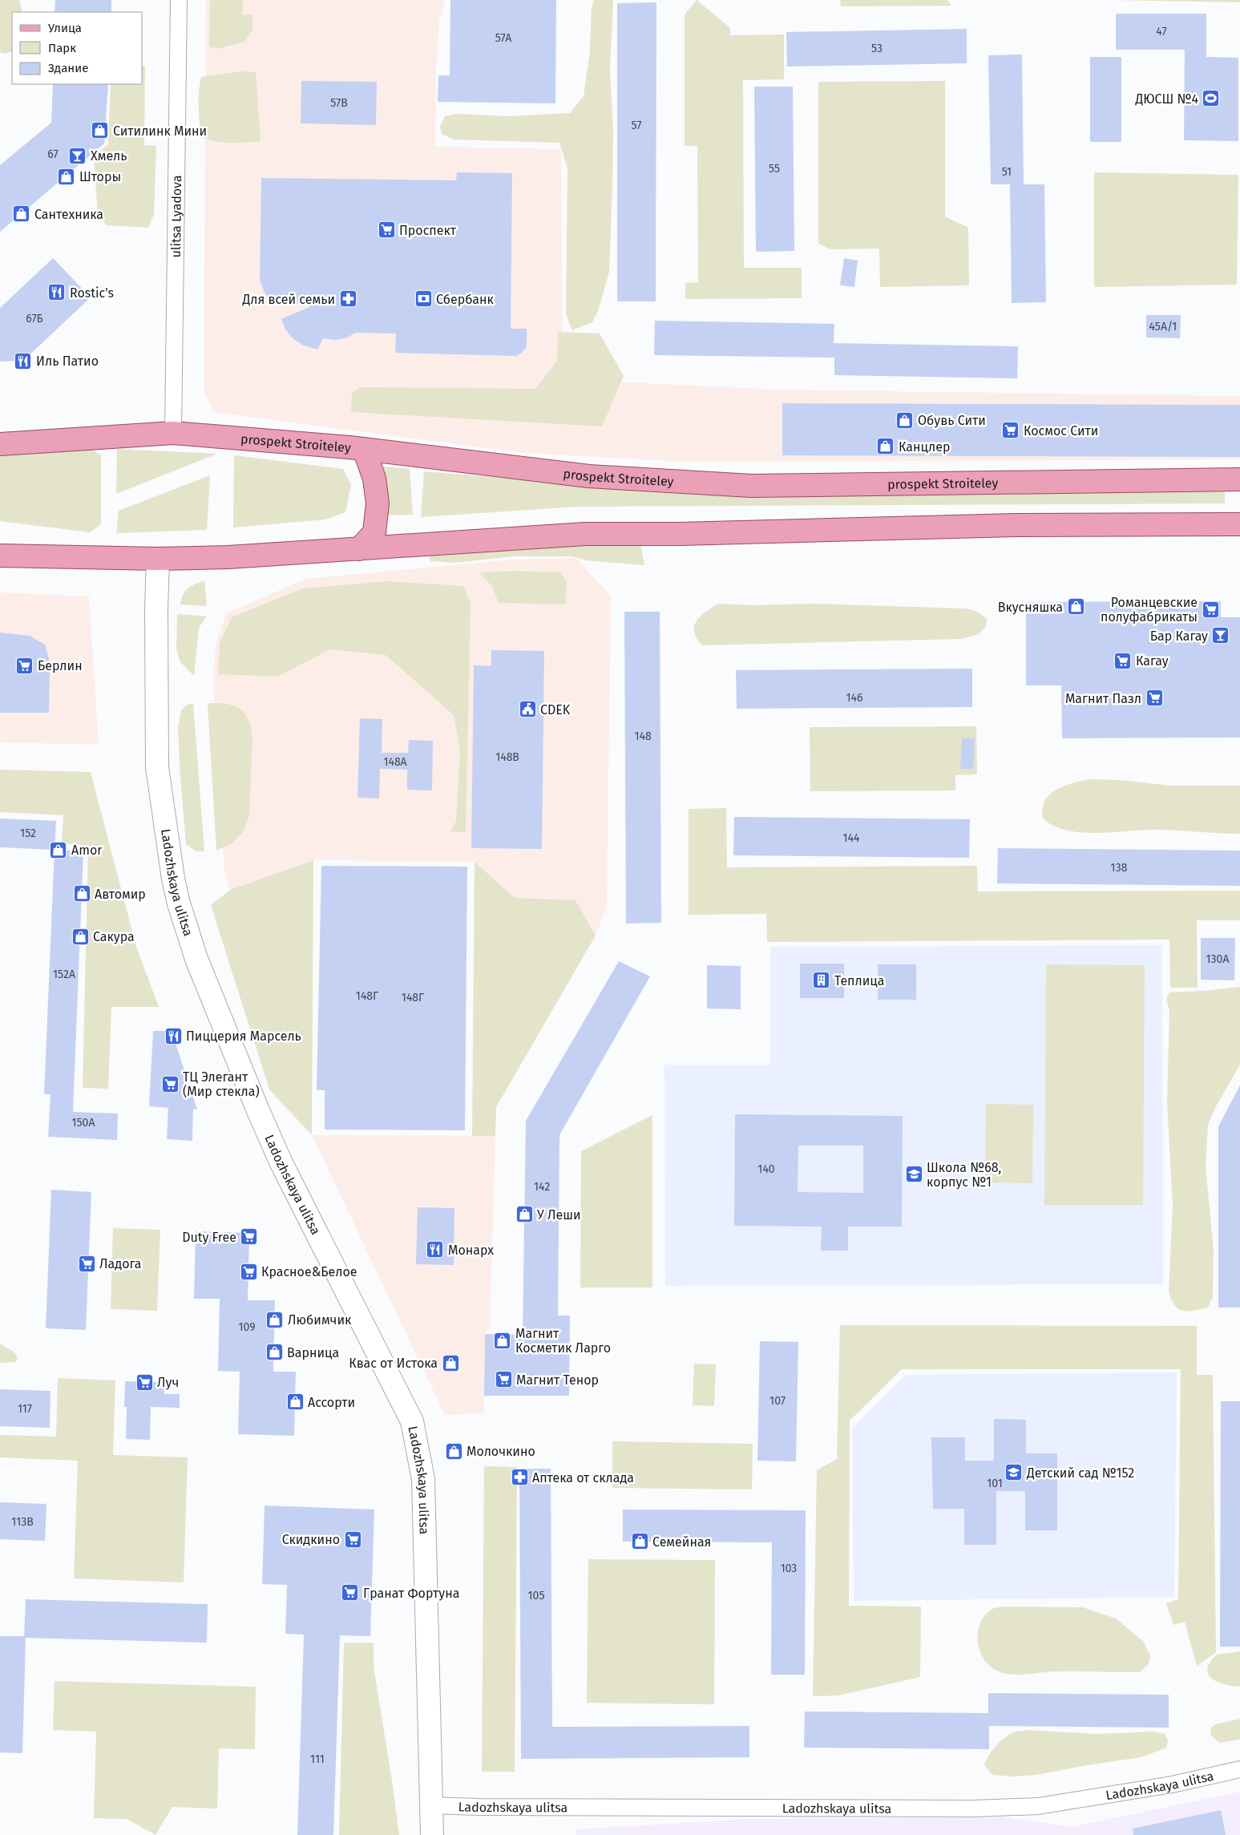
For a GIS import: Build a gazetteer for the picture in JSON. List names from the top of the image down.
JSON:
{
  "streets": {
    "main road": ["prospekt Stroiteley"],
    "street": ["ulitsa Lyadova", "Ladozhskaya ulitsa"]
  },
  "crossings": [
    ["ulitsa Lyadova", "prospekt Stroiteley"]
  ],
  "places": {
    "sports": ["ДЮСШ №4"],
    "shop": [
      "Ситилинк Мини",
      "Шторы",
      "Сантехника",
      "Обувь Сити",
      "Канцлер",
      "Вкусняшка",
      "Amor",
      "Автомир",
      "Сакура",
      "У Леши",
      "Любимчик",
      "Магнит Косметик Ларго",
      "Варница",
      "Квас от Истока",
      "Ассорти",
      "Молочкино",
      "Семейная"
    ],
    "bar": ["Хмель", "Бар Кагау"],
    "supermarket": [
      "Проспект",
      "Космос Сити",
      "Романцевские полуфабрикаты",
      "Кагау",
      "Берлин",
      "Магнит Пазл",
      "ТЦ Элегант (Мир стекла)",
      "Duty Free",
      "Ладога",
      "Красное&Белое",
      "Магнит Тенор",
      "Луч",
      "Скидкино",
      "Гранат Фортуна"
    ],
    "restaurant": [
      "Rostic's",
      "Иль Патио",
      "Пиццерия Марсель",
      "Монарх"
    ],
    "pharmacy": ["Для всей семьи", "Аптека от склада"],
    "bank": ["Сбербанк"],
    "public building": ["CDEK"],
    "building": ["Теплица"],
    "school or university": ["Школа №68, корпус №1", "Детский сад №152"]
  },
  "house_numbers": [
    "47",
    "57А",
    "53",
    "57В",
    "57",
    "67",
    "55",
    "51",
    "67Б",
    "45А/1",
    "146",
    "148",
    "148В",
    "148А",
    "152",
    "144",
    "138",
    "130А",
    "152А",
    "148Г",
    "148Г",
    "150А",
    "140",
    "142",
    "109",
    "107",
    "117",
    "101",
    "113В",
    "103",
    "105",
    "111"
  ],
  "legend": ["Улица", "Парк", "Здание"]
}
